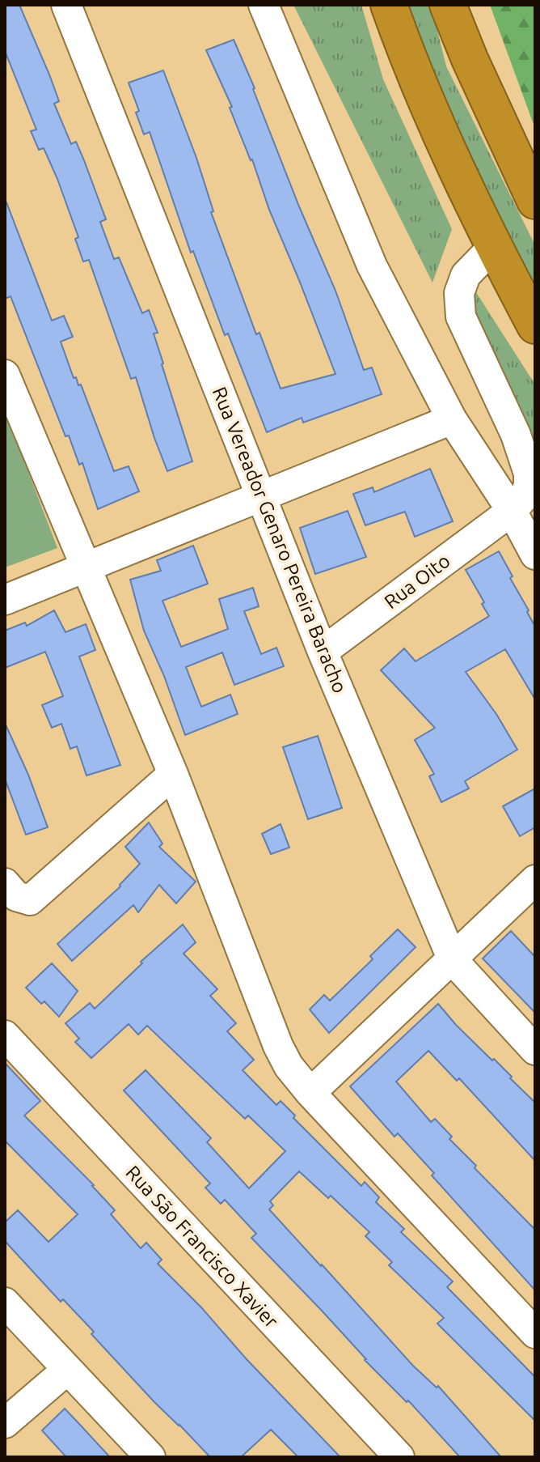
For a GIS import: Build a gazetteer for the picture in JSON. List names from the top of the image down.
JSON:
{
  "streets": {
    "street": ["Rua Vereador Genaro Pereira Baracho", "Rua Oito", "Rua São Francisco Xavier"]
  },
  "crossings": [
    ["Rua Vereador Genaro Pereira Baracho", "Rua Oito"]
  ]
}
